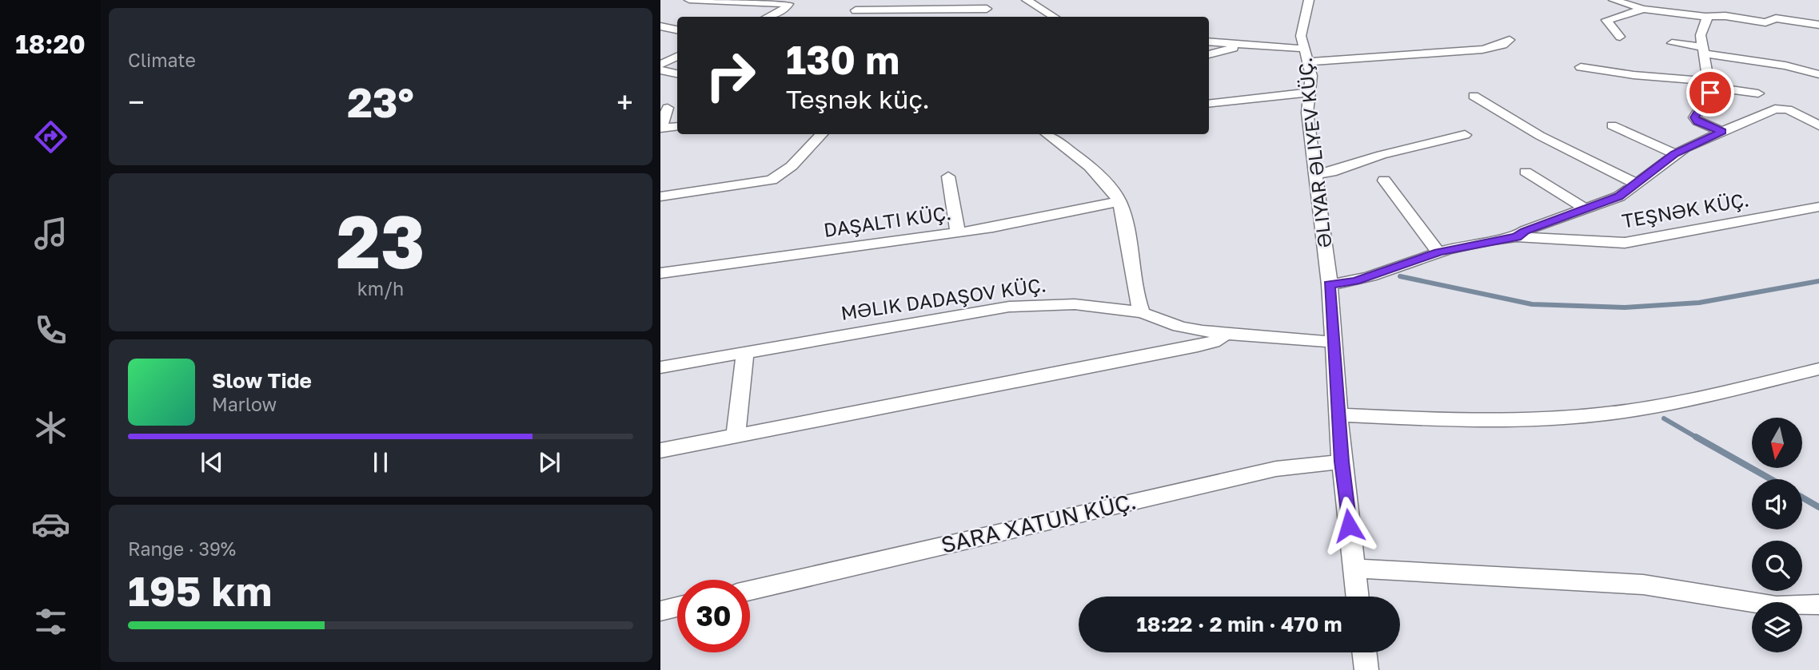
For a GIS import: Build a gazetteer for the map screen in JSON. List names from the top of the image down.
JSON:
{
  "streets": {
    "street": [
      "ƏLIYAR ƏLIYEV KÜÇ.",
      "TEŞNƏK KÜÇ.",
      "MƏLIK DADAŞOV KÜÇ.",
      "SARA XATUN KÜÇ."
    ]
  },
  "crossings": [
    ["ƏLIYAR ƏLIYEV KÜÇ.", "TEŞNƏK KÜÇ."],
    ["ƏLIYAR ƏLIYEV KÜÇ.", "MƏLIK DADAŞOV KÜÇ."],
    ["ƏLIYAR ƏLIYEV KÜÇ.", "SARA XATUN KÜÇ."]
  ],
  "north": "bottom",
  "page": {
    "tabs": "18:20",
    "tile": [
      "Climate",
      ["23", "km/h"],
      ["Range · 39%", "195 km"]
    ],
    "turn": ["130 m", "Teşnək küç."],
    "heat": ["−", "23°", "+"],
    "song": ["Slow Tide", "Marlow"],
    "limit": "30",
    "trip": "18:22 · 2 min · 470 m"
  }
}
